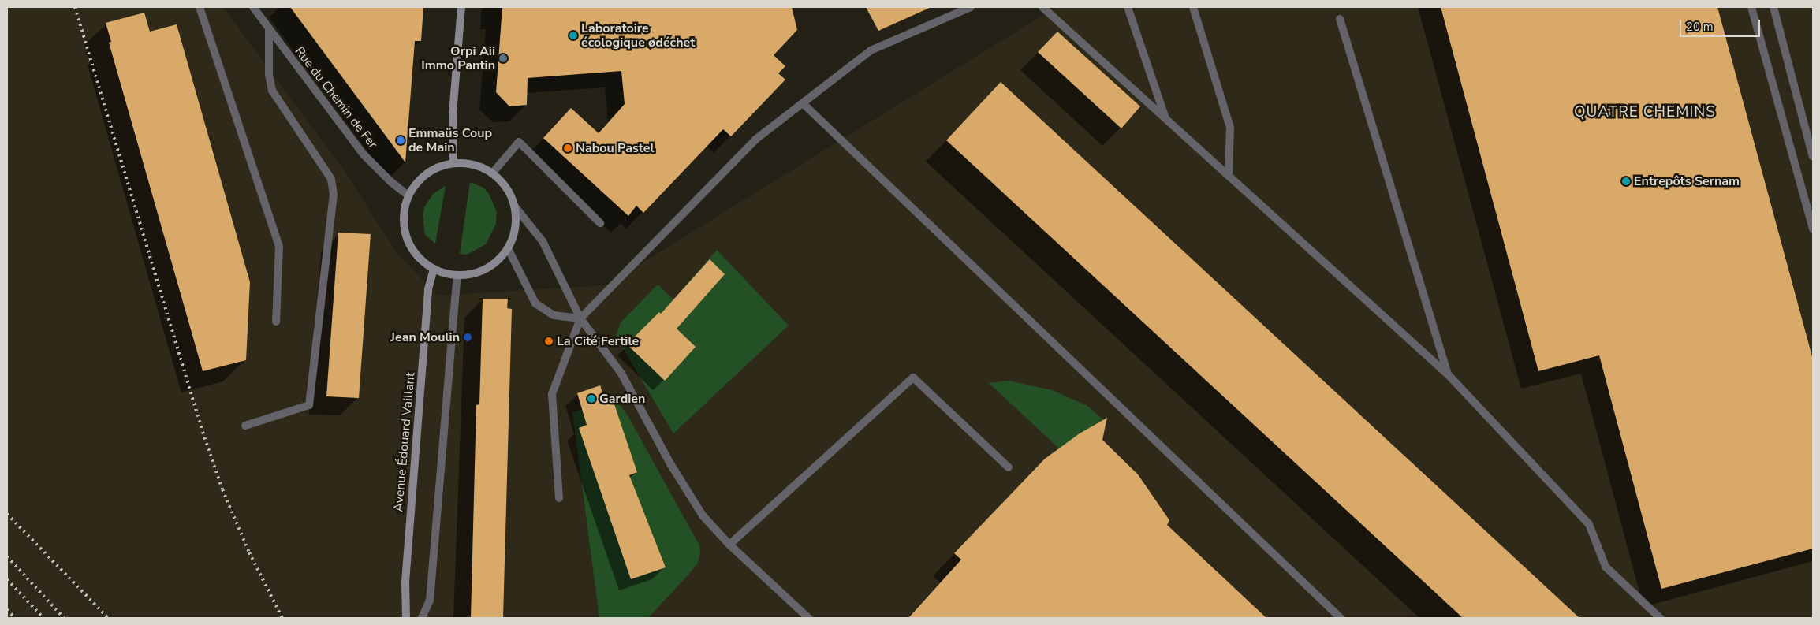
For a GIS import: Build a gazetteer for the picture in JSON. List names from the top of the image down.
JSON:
{
  "streets": {
    "main road": ["Avenue Édouard Vaillant"],
    "street": ["Rue du Chemin de Fer"]
  },
  "crossings": [
    ["Rue du Chemin de Fer", "Avenue Édouard Vaillant"]
  ],
  "districts": ["QUATRE CHEMINS"],
  "places": [
    "Laboratoire écologique ødéchet",
    "Orpi Aii Immo Pantin",
    "Emmaüs Coup de Main",
    "Nabou Pastel",
    "Entrepôts Sernam",
    "Jean Moulin",
    "La Cité Fertile",
    "Gardien"
  ],
  "scale_bar": "20 m"
}
